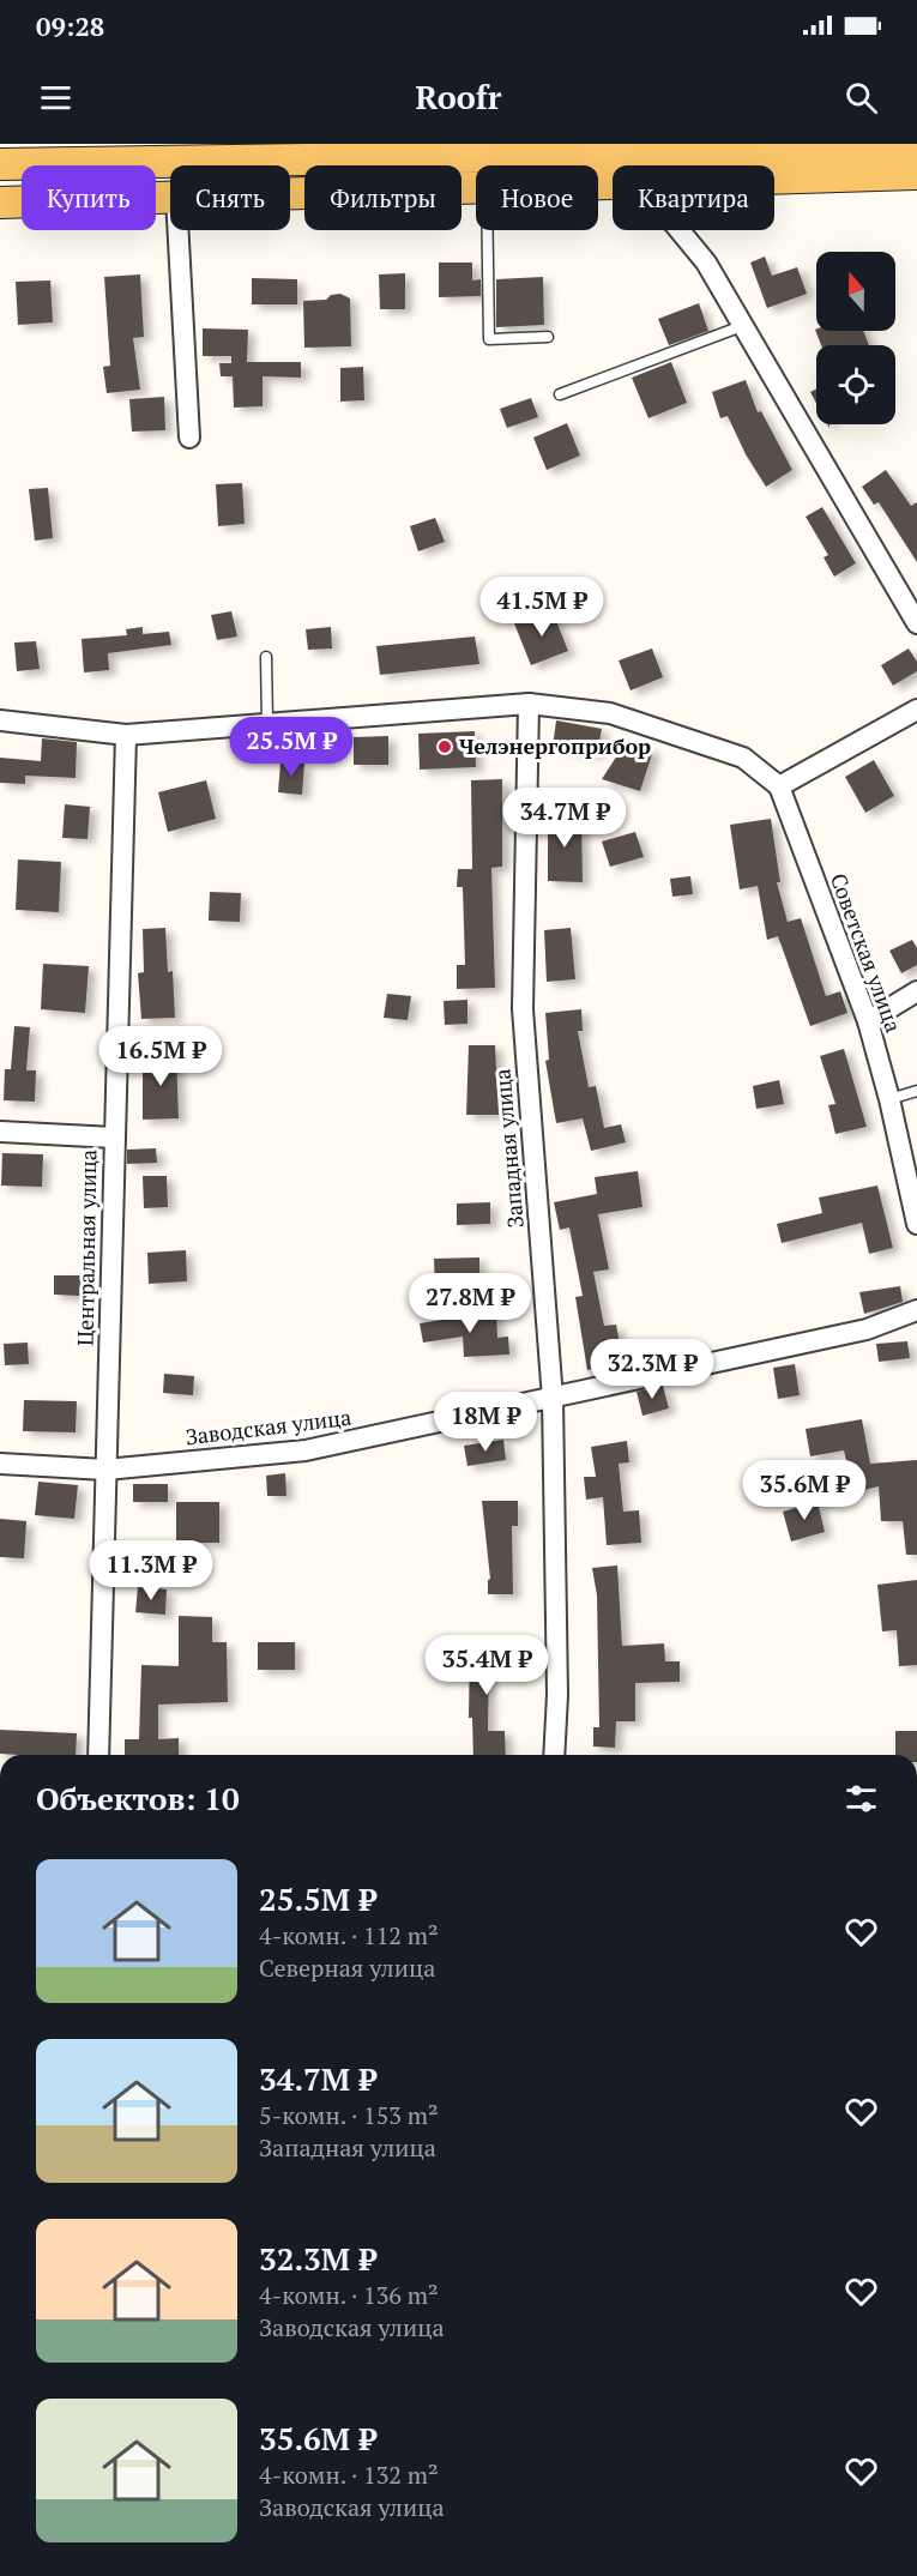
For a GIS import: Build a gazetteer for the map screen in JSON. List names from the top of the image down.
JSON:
{
  "streets": {
    "street": [
      "Советская улица",
      "Западная улица",
      "Центральная улица",
      "Заводская улица"
    ]
  },
  "crossings": [
    ["Западная улица", "Заводская улица"],
    ["Центральная улица", "Заводская улица"]
  ],
  "places": ["Челэнергоприбор"],
  "north": "top",
  "page": {
    "status": "09:28",
    "header": "Roofr",
    "chip": [
      "Купить",
      "Снять",
      "Фильтры",
      "Новое",
      "Квартира"
    ],
    "price": [
      "41.5M ₽",
      "25.5M ₽",
      "34.7M ₽",
      "16.5M ₽",
      "27.8M ₽",
      "32.3M ₽",
      "18M ₽",
      "35.6M ₽",
      "11.3M ₽",
      "35.4M ₽"
    ],
    "heading": "Объектов: 10",
    "list": [
      {
        "name": "25.5M ₽",
        "note": "4-комн. · 112 m² · Северная улица"
      },
      {
        "name": "34.7M ₽",
        "note": "5-комн. · 153 m² · Западная улица"
      },
      {
        "name": "32.3M ₽",
        "note": "4-комн. · 136 m² · Заводская улица"
      },
      {
        "name": "35.6M ₽",
        "note": "4-комн. · 132 m² · Заводская улица"
      }
    ]
  }
}
